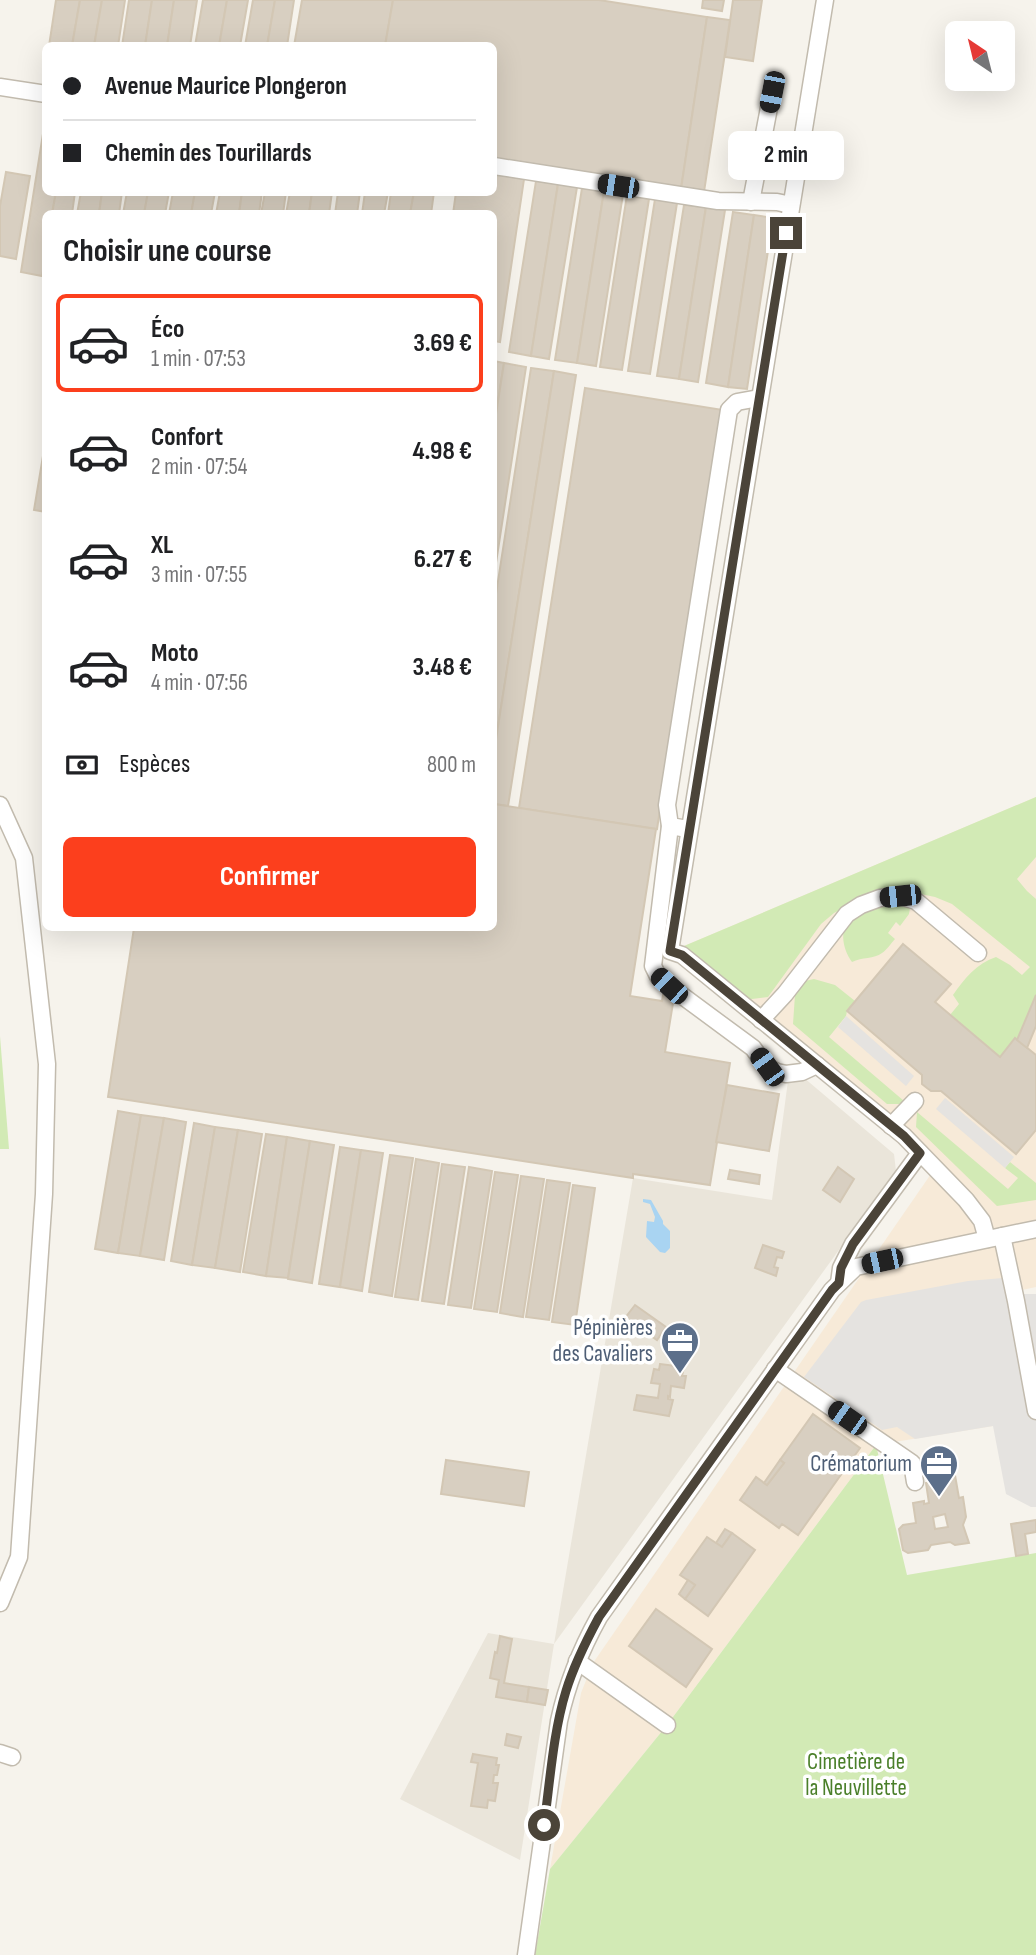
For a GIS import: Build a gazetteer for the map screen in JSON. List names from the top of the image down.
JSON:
{
  "parks": ["Cimetière de la Neuvillette"],
  "places": {
    "office": ["Pépinières des Cavaliers", "Crématorium"]
  },
  "north": "top left",
  "page": {
    "banner": ["Avenue Maurice Plongeron", "Chemin des Tourillards"],
    "bubble": "2 min",
    "heading": "Choisir une course",
    "list": [
      {
        "name": "Éco",
        "note": "1 min · 07:53",
        "value": "3.69 €"
      },
      {
        "name": "Confort",
        "note": "2 min · 07:54",
        "value": "4.98 €"
      },
      {
        "name": "XL",
        "note": "3 min · 07:55",
        "value": "6.27 €"
      },
      {
        "name": "Moto",
        "note": "4 min · 07:56",
        "value": "3.48 €"
      }
    ],
    "pay": ["Espèces", "800 m"],
    "buttons": "Confirmer"
  }
}
